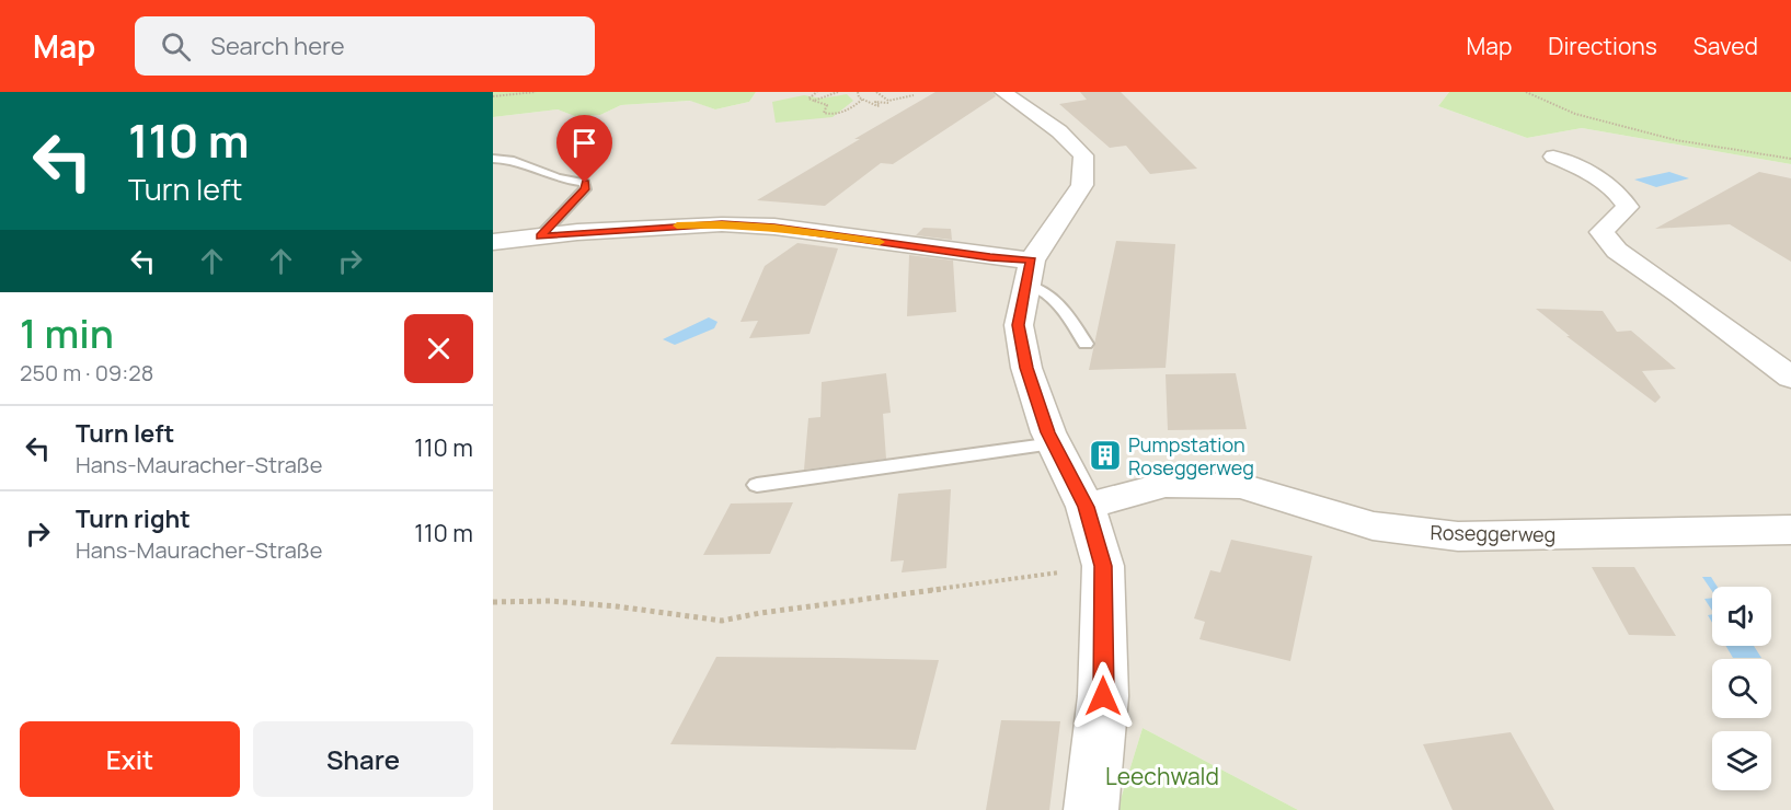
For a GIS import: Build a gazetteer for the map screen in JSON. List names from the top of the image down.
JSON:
{
  "streets": {
    "street": ["Roseggerweg"]
  },
  "parks": ["Leechwald"],
  "places": {
    "building": ["Pumpstation Roseggerweg"]
  },
  "page": {
    "header": "Map",
    "search": "Search here",
    "nav": ["Map", "Directions", "Saved"],
    "turn": ["110 m", "Turn left"],
    "heading": ["1 min", "250 m · 09:28"],
    "list": [
      {
        "name": "Turn left",
        "note": "Hans-Mauracher-Straße",
        "value": "110 m"
      },
      {
        "name": "Turn right",
        "note": "Hans-Mauracher-Straße",
        "value": "110 m"
      }
    ],
    "buttons": ["Exit", "Share"]
  }
}
